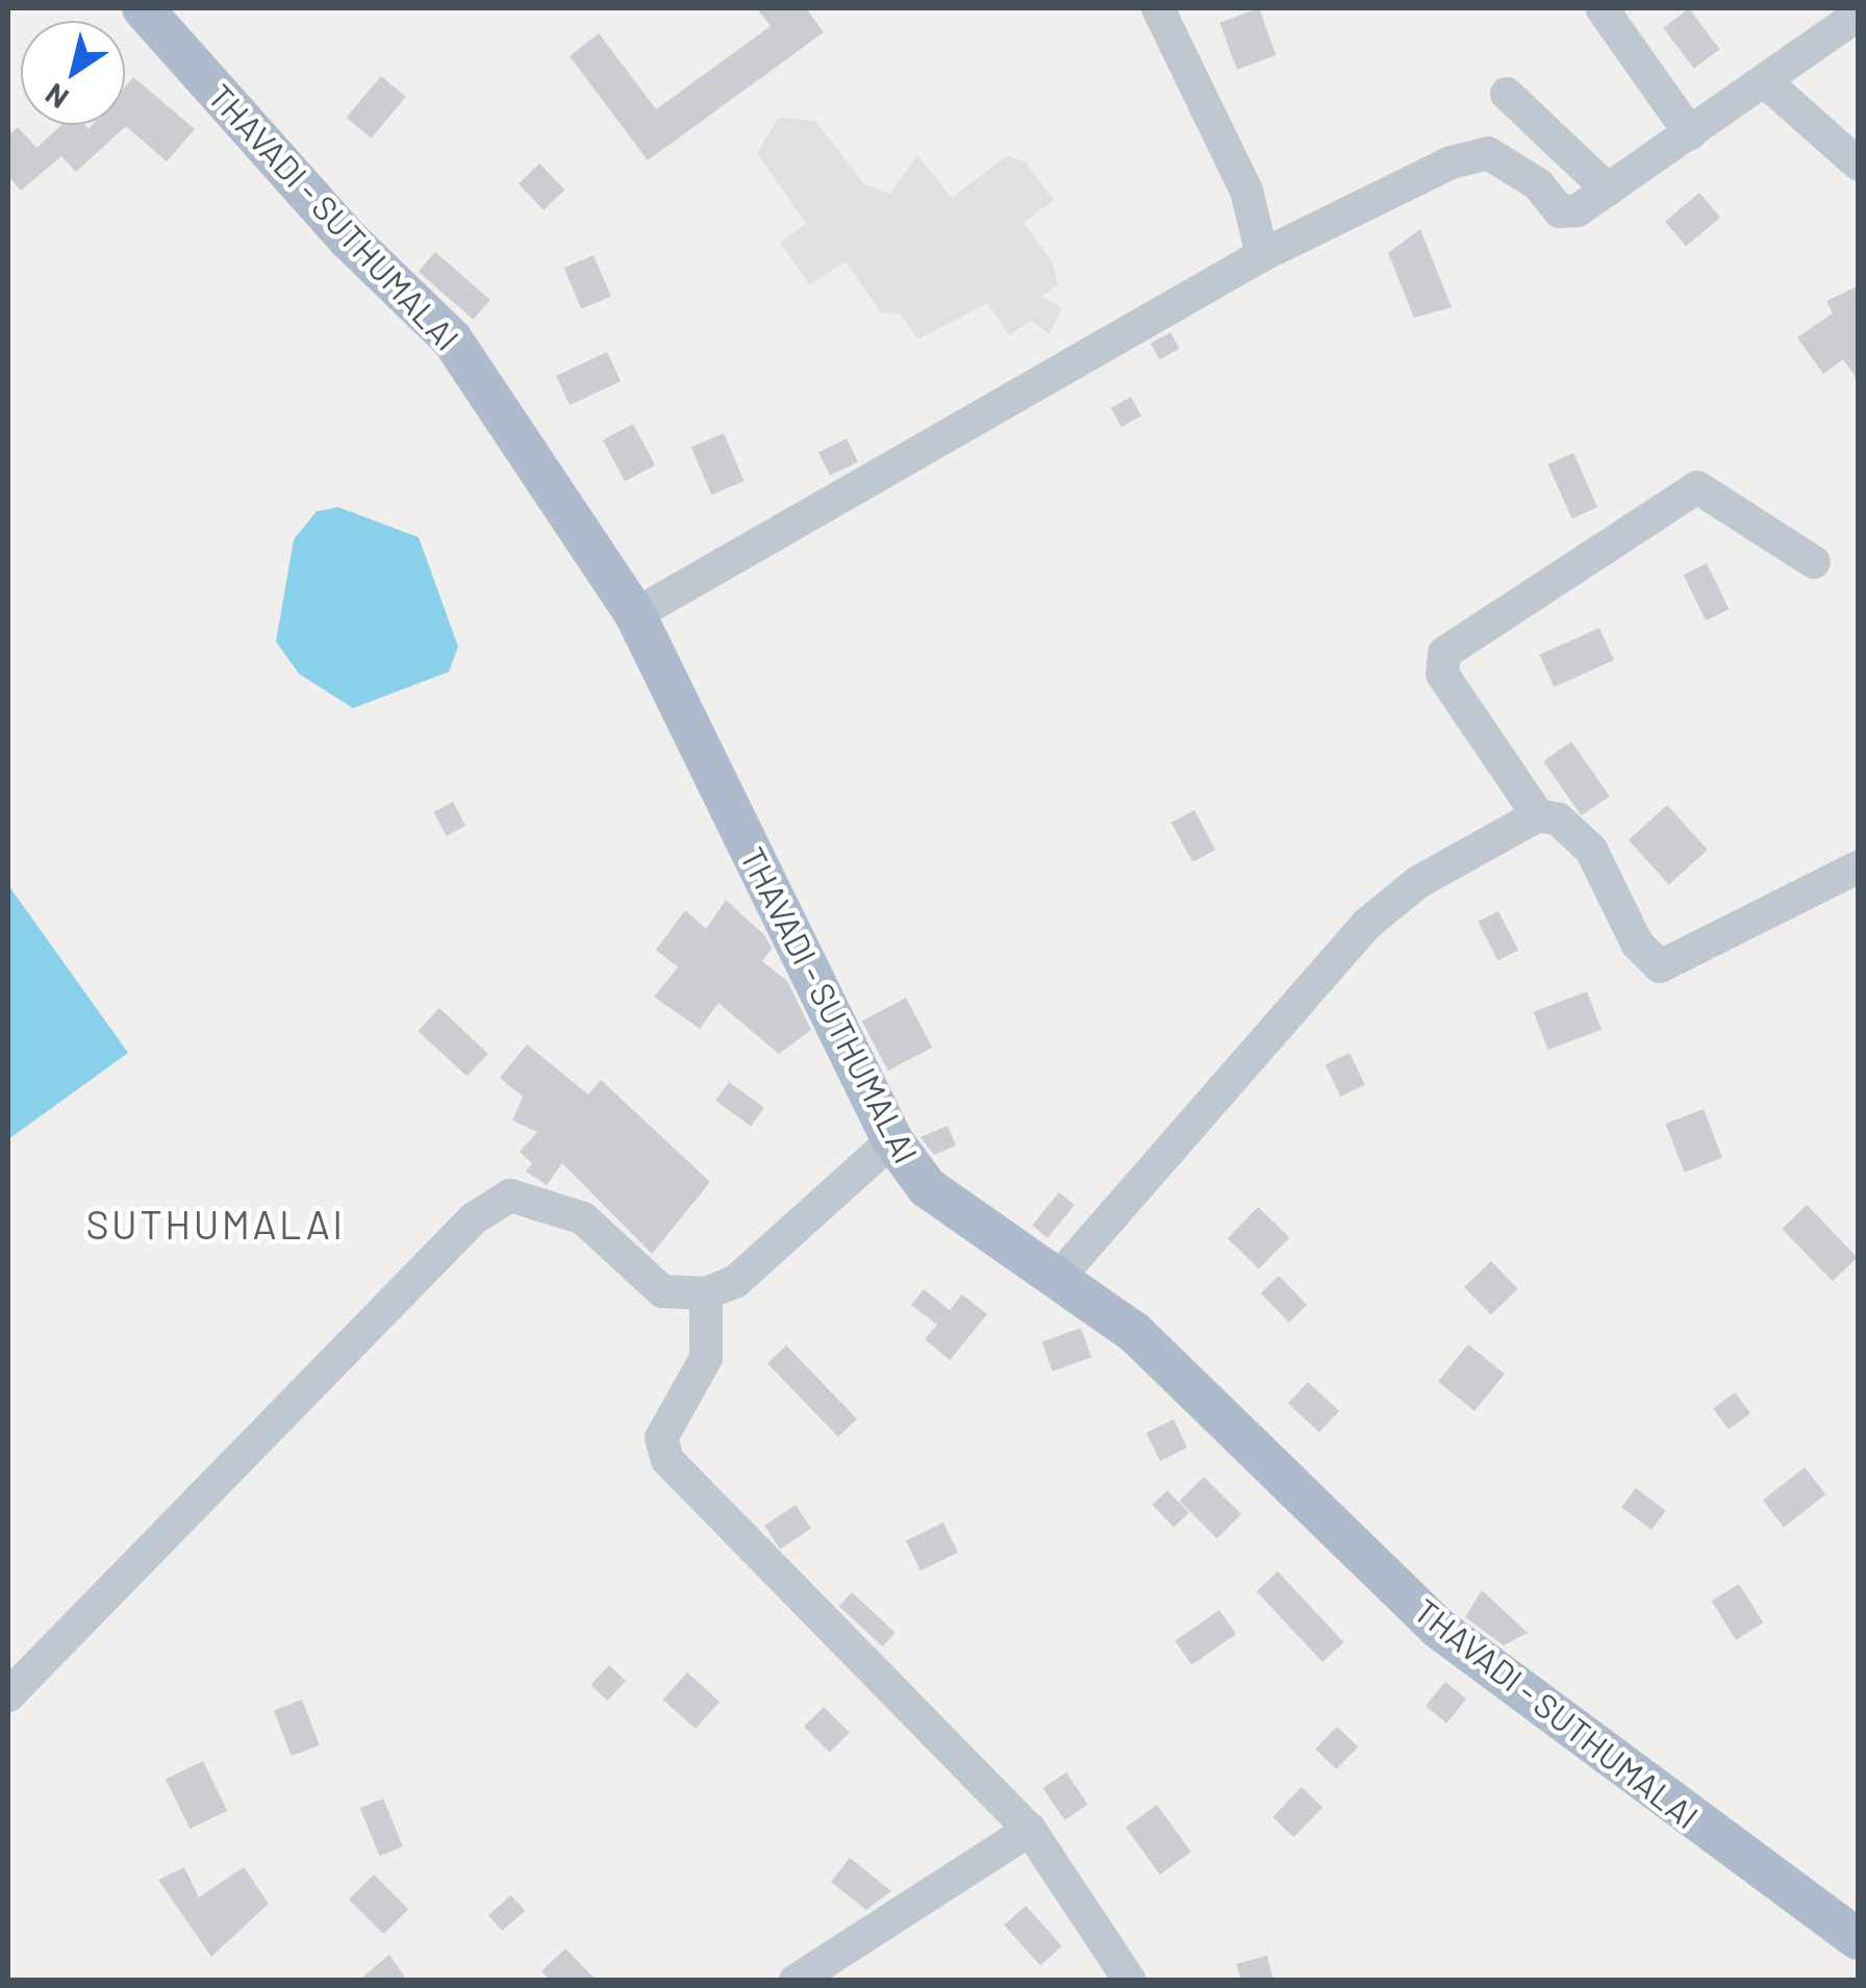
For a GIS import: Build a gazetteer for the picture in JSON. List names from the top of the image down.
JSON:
{
  "streets": {
    "main road": ["THAVADI - SUTHUMALAI"]
  },
  "districts": ["SUTHUMALAI"],
  "north": "bottom left"
}
